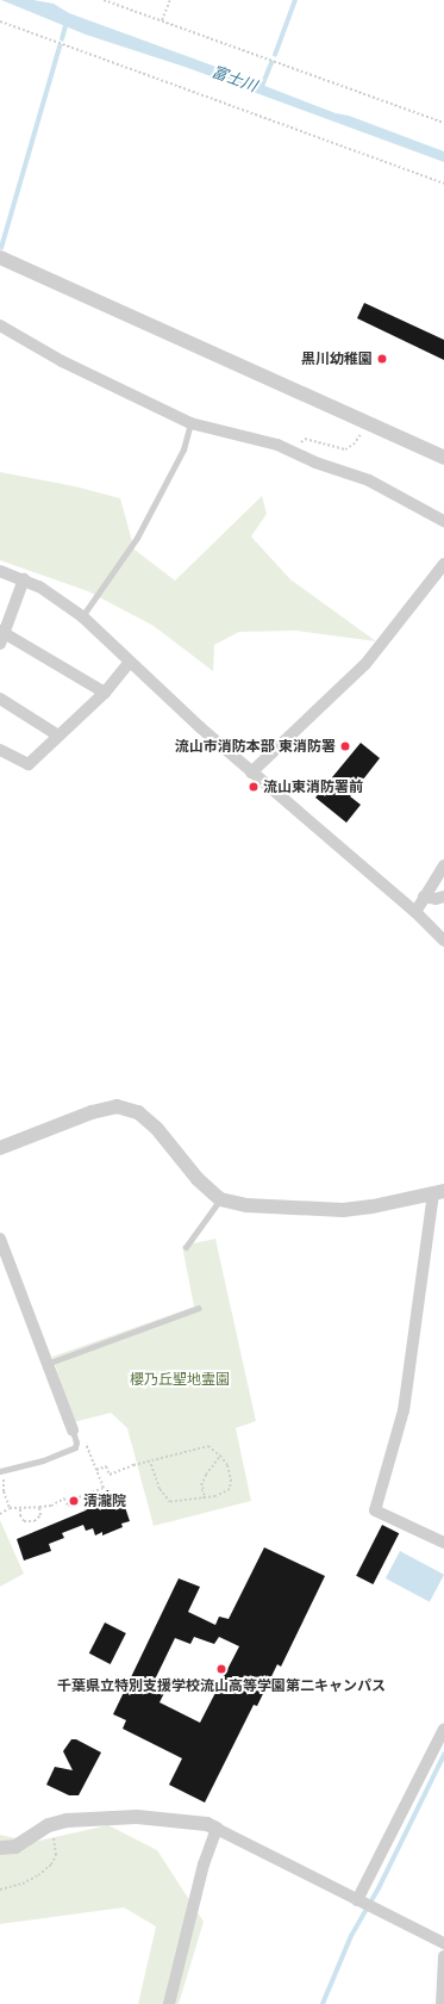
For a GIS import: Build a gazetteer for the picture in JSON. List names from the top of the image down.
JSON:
{
  "water": ["富士川"],
  "parks": ["櫻乃丘聖地霊園"],
  "places": [
    "黒川幼稚園",
    "流山市消防本部 東消防署",
    "流山東消防署前",
    "清瀧院",
    "千葉県立特別支援学校流山高等学園第二キャンパス"
  ]
}
